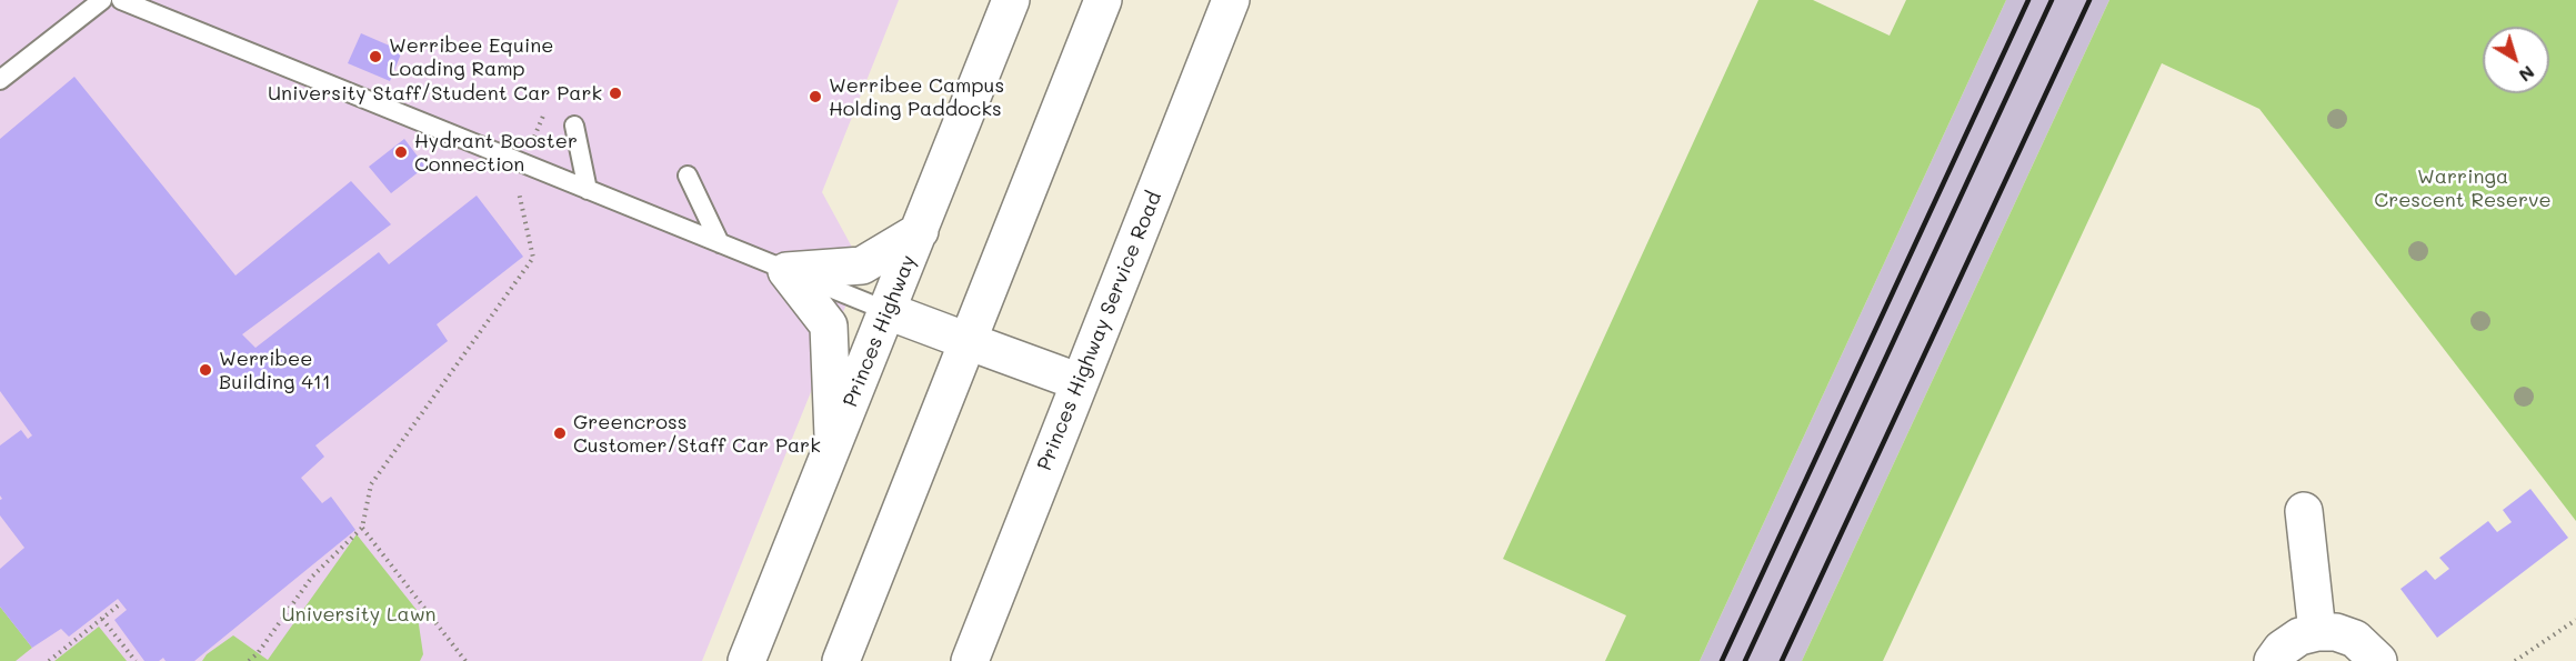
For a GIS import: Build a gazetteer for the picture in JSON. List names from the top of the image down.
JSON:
{
  "streets": {
    "main road": ["Princes Highway", "Princes Highway Service Road"]
  },
  "parks": ["Warringa Crescent Reserve", "University Lawn"],
  "places": [
    "Werribee Equine Loading Ramp",
    "University Staff/Student Car Park",
    "Werribee Campus Holding Paddocks",
    "Hydrant Booster Connection",
    "Werribee Building 411",
    "Greencross Customer/Staff Car Park"
  ],
  "north": "bottom right"
}
